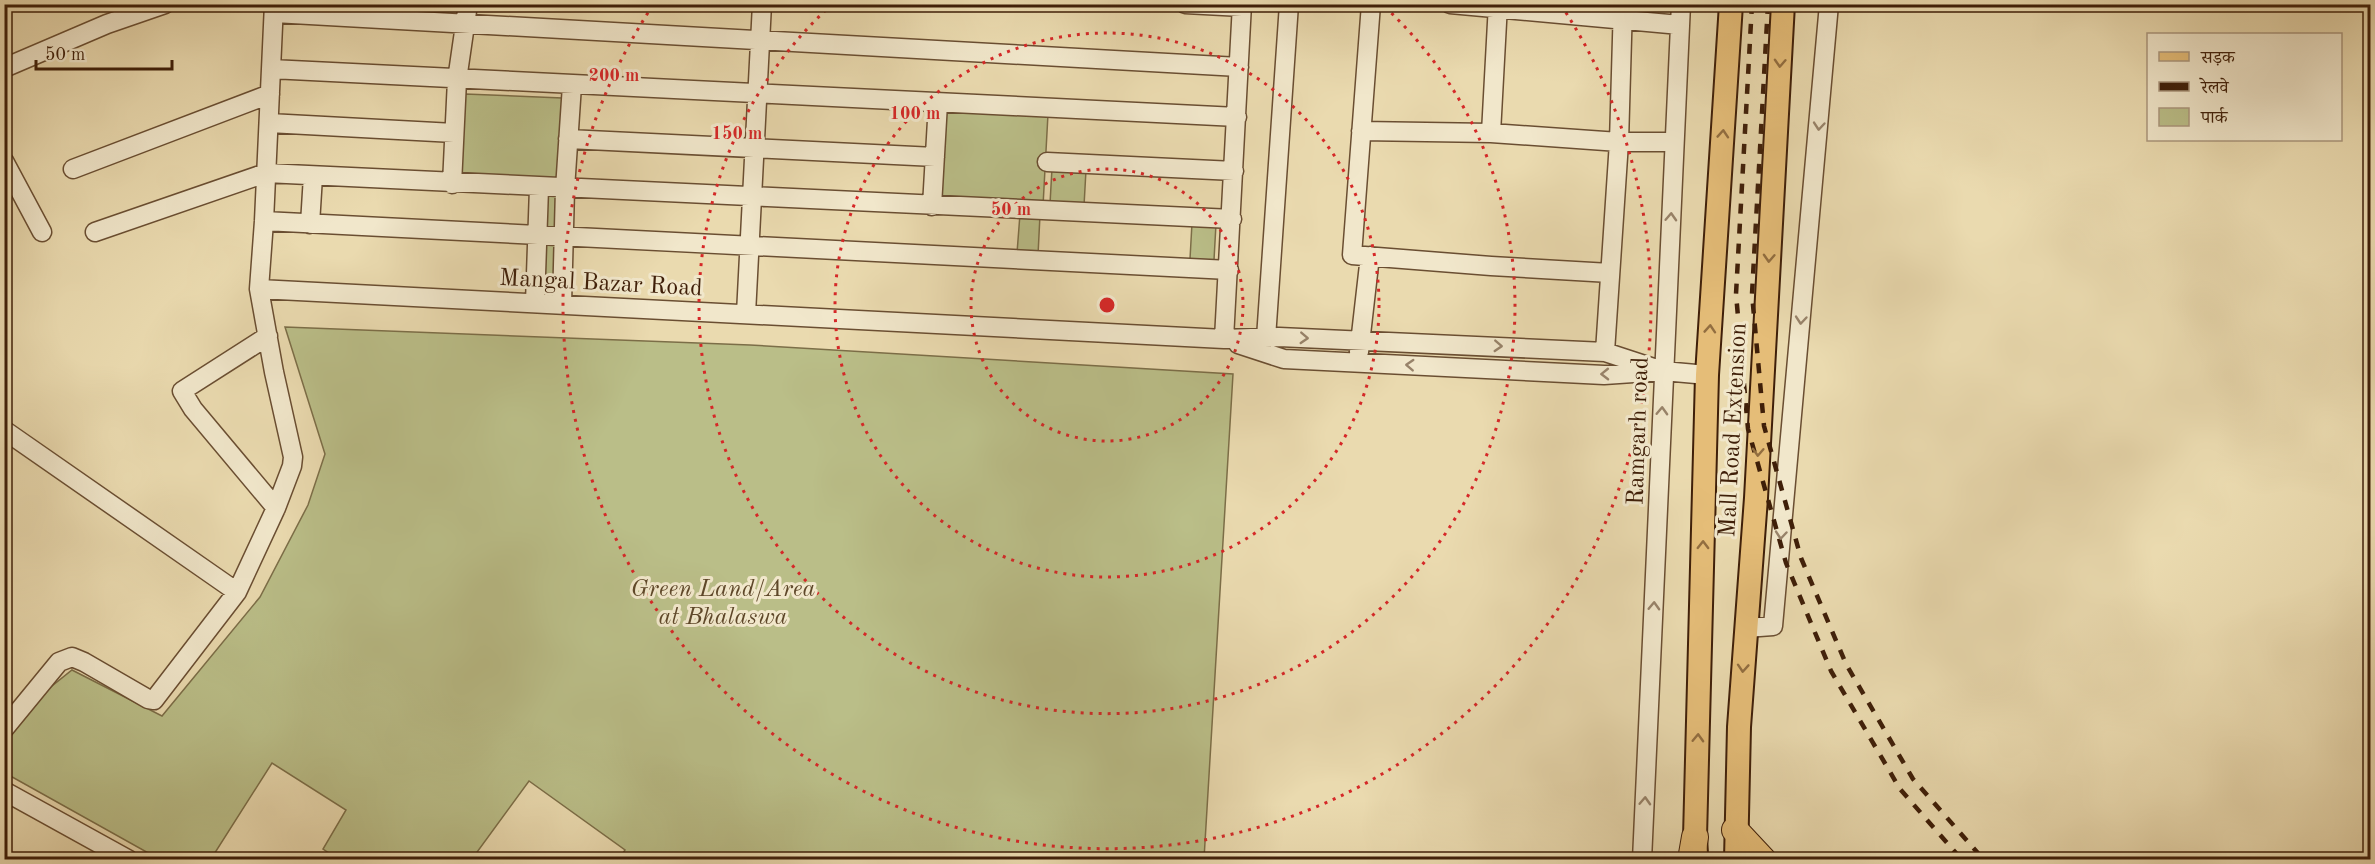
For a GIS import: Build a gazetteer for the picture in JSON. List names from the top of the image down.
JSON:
{
  "streets": {
    "main road": ["Mall Road Extension"],
    "street": ["Mangal Bazar Road", "Ramgarh road"]
  },
  "parks": ["Green Land/Area at Bhalaswa"],
  "legend": ["सड़क", "रेलवे", "पार्क"],
  "scale_bar": "50 m",
  "rings": [
    "200 m",
    "100 m",
    "150 m",
    "50 m"
  ]
}
